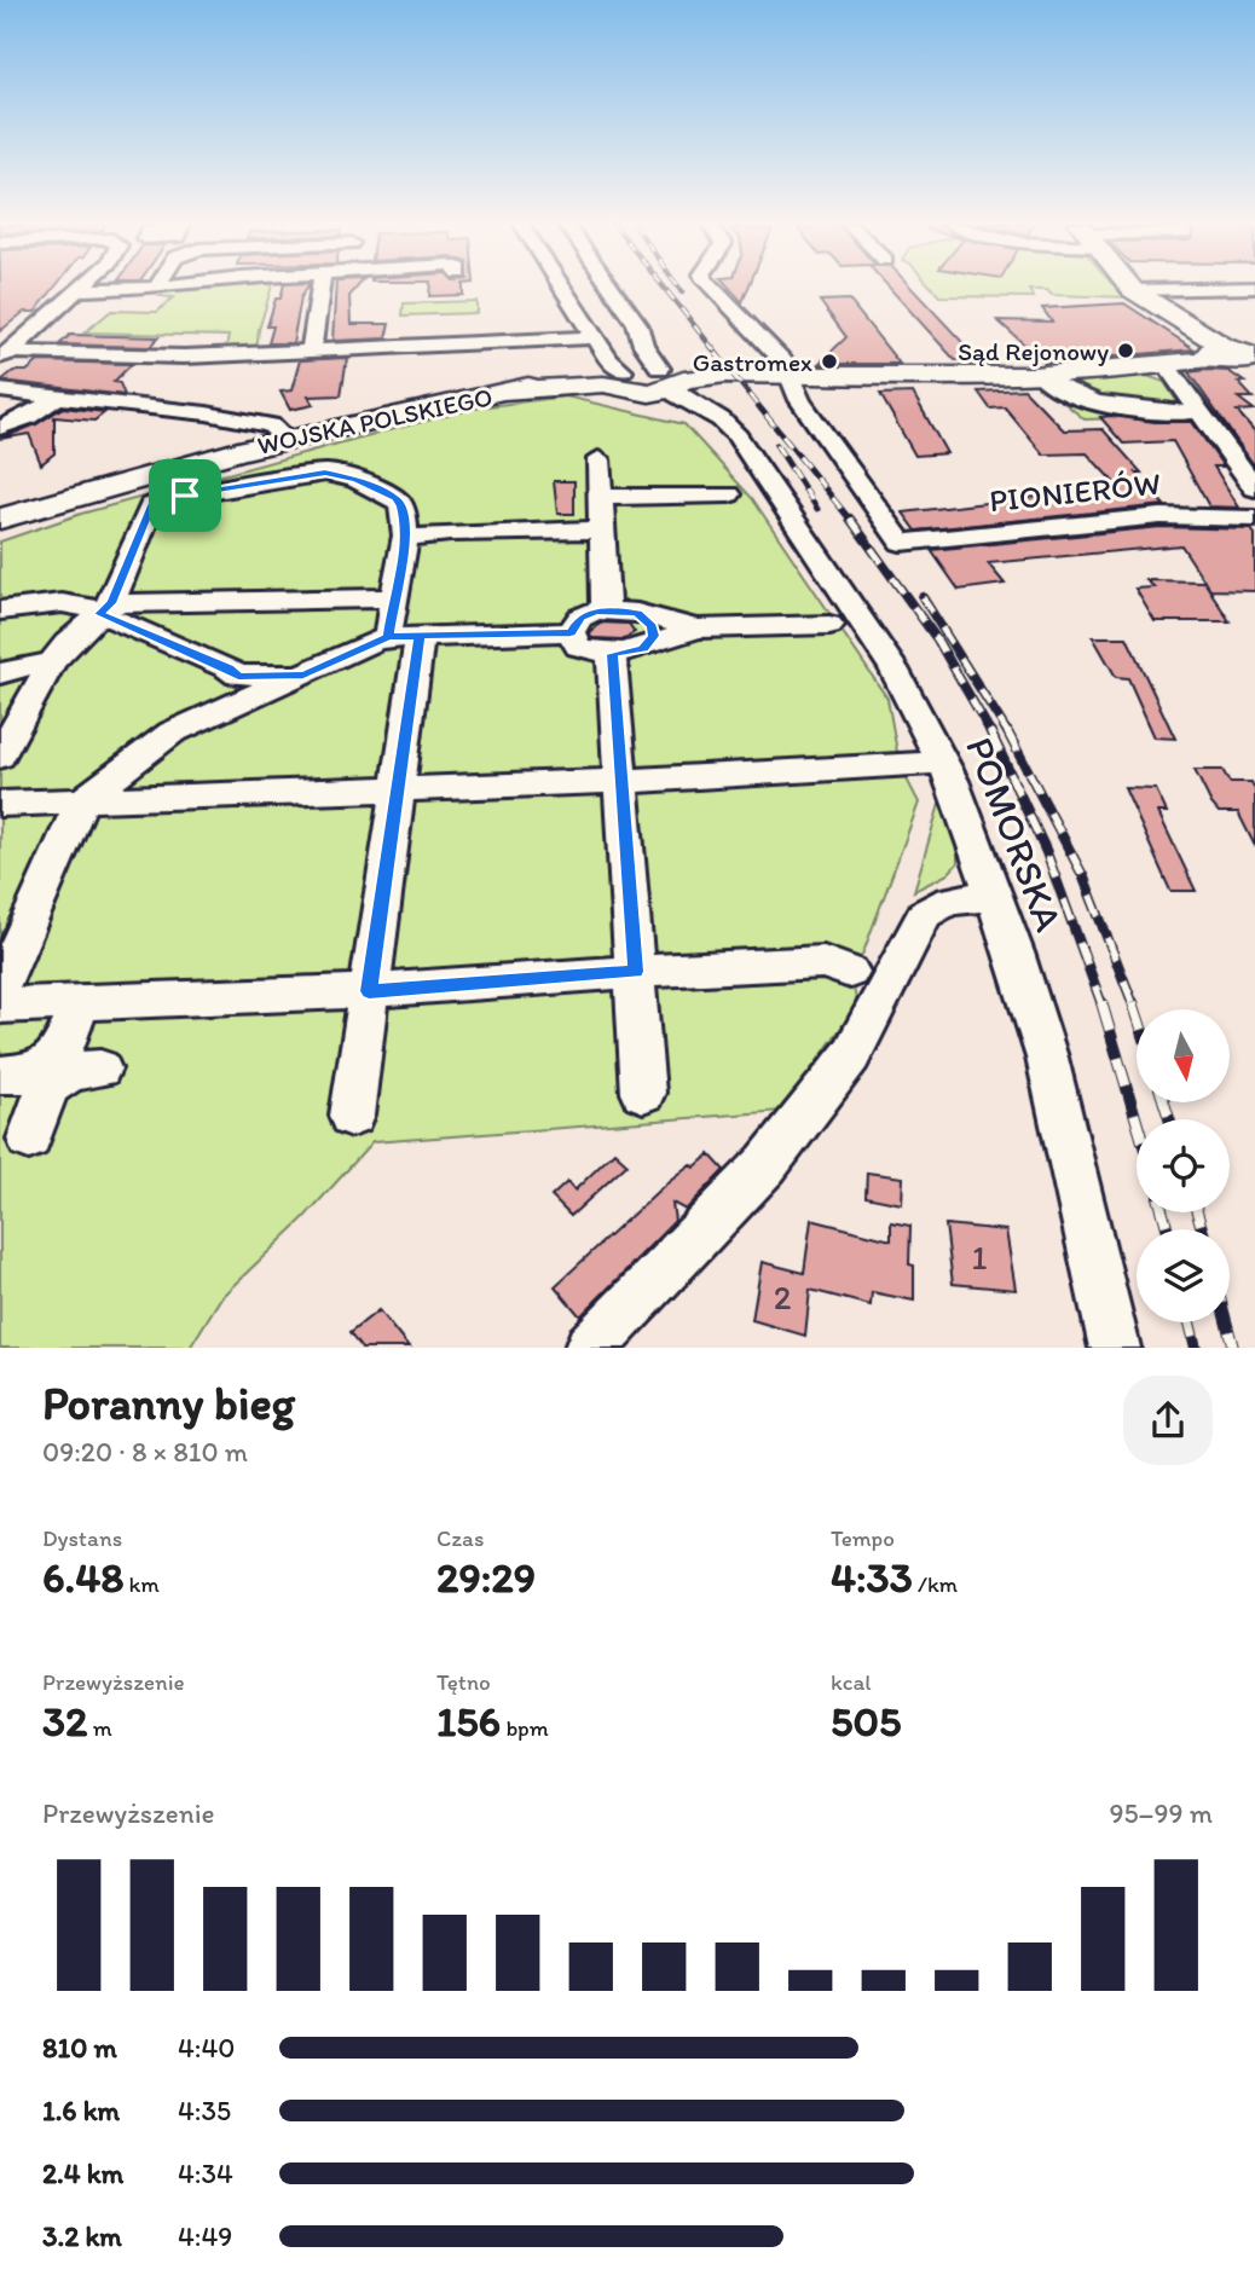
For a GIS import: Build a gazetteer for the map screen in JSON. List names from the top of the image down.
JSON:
{
  "streets": {
    "main road": ["WOJSKA POLSKIEGO"],
    "street": ["PIONIERÓW", "POMORSKA"]
  },
  "crossings": [
    ["WOJSKA POLSKIEGO", "PIONIERÓW"],
    ["WOJSKA POLSKIEGO", "POMORSKA"]
  ],
  "places": ["Sąd Rejonowy", "Gastromex"],
  "house_numbers": ["1", "2"],
  "north": "bottom",
  "page": {
    "heading": ["Poranny bieg", "09:20 · 8 × 810 m"],
    "stats": [
      ["Dystans", "6.48 km"],
      ["Czas", "29:29"],
      ["Tempo", "4:33 /km"],
      ["Przewyższenie", "32 m"],
      ["Tętno", "156 bpm"],
      ["kcal", "505"]
    ],
    "chart": ["Przewyższenie", "95–99 m"],
    "list": [
      {
        "name": "810 m",
        "note": "4:40"
      },
      {
        "name": "1.6 km",
        "note": "4:35"
      },
      {
        "name": "2.4 km",
        "note": "4:34"
      },
      {
        "name": "3.2 km",
        "note": "4:49"
      }
    ]
  }
}
